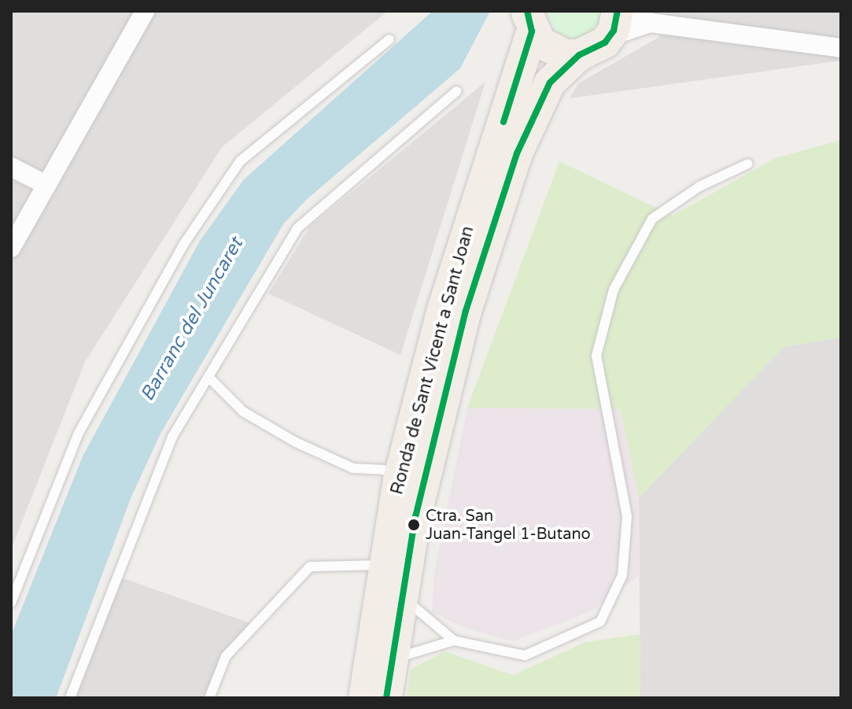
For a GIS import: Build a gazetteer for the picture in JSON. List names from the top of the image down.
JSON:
{
  "streets": {
    "main road": ["Ronda de Sant Vicent a Sant Joan"]
  },
  "water": ["Barranc del Juncaret"],
  "places": ["Ctra. San Juan-Tangel 1-Butano"]
}
